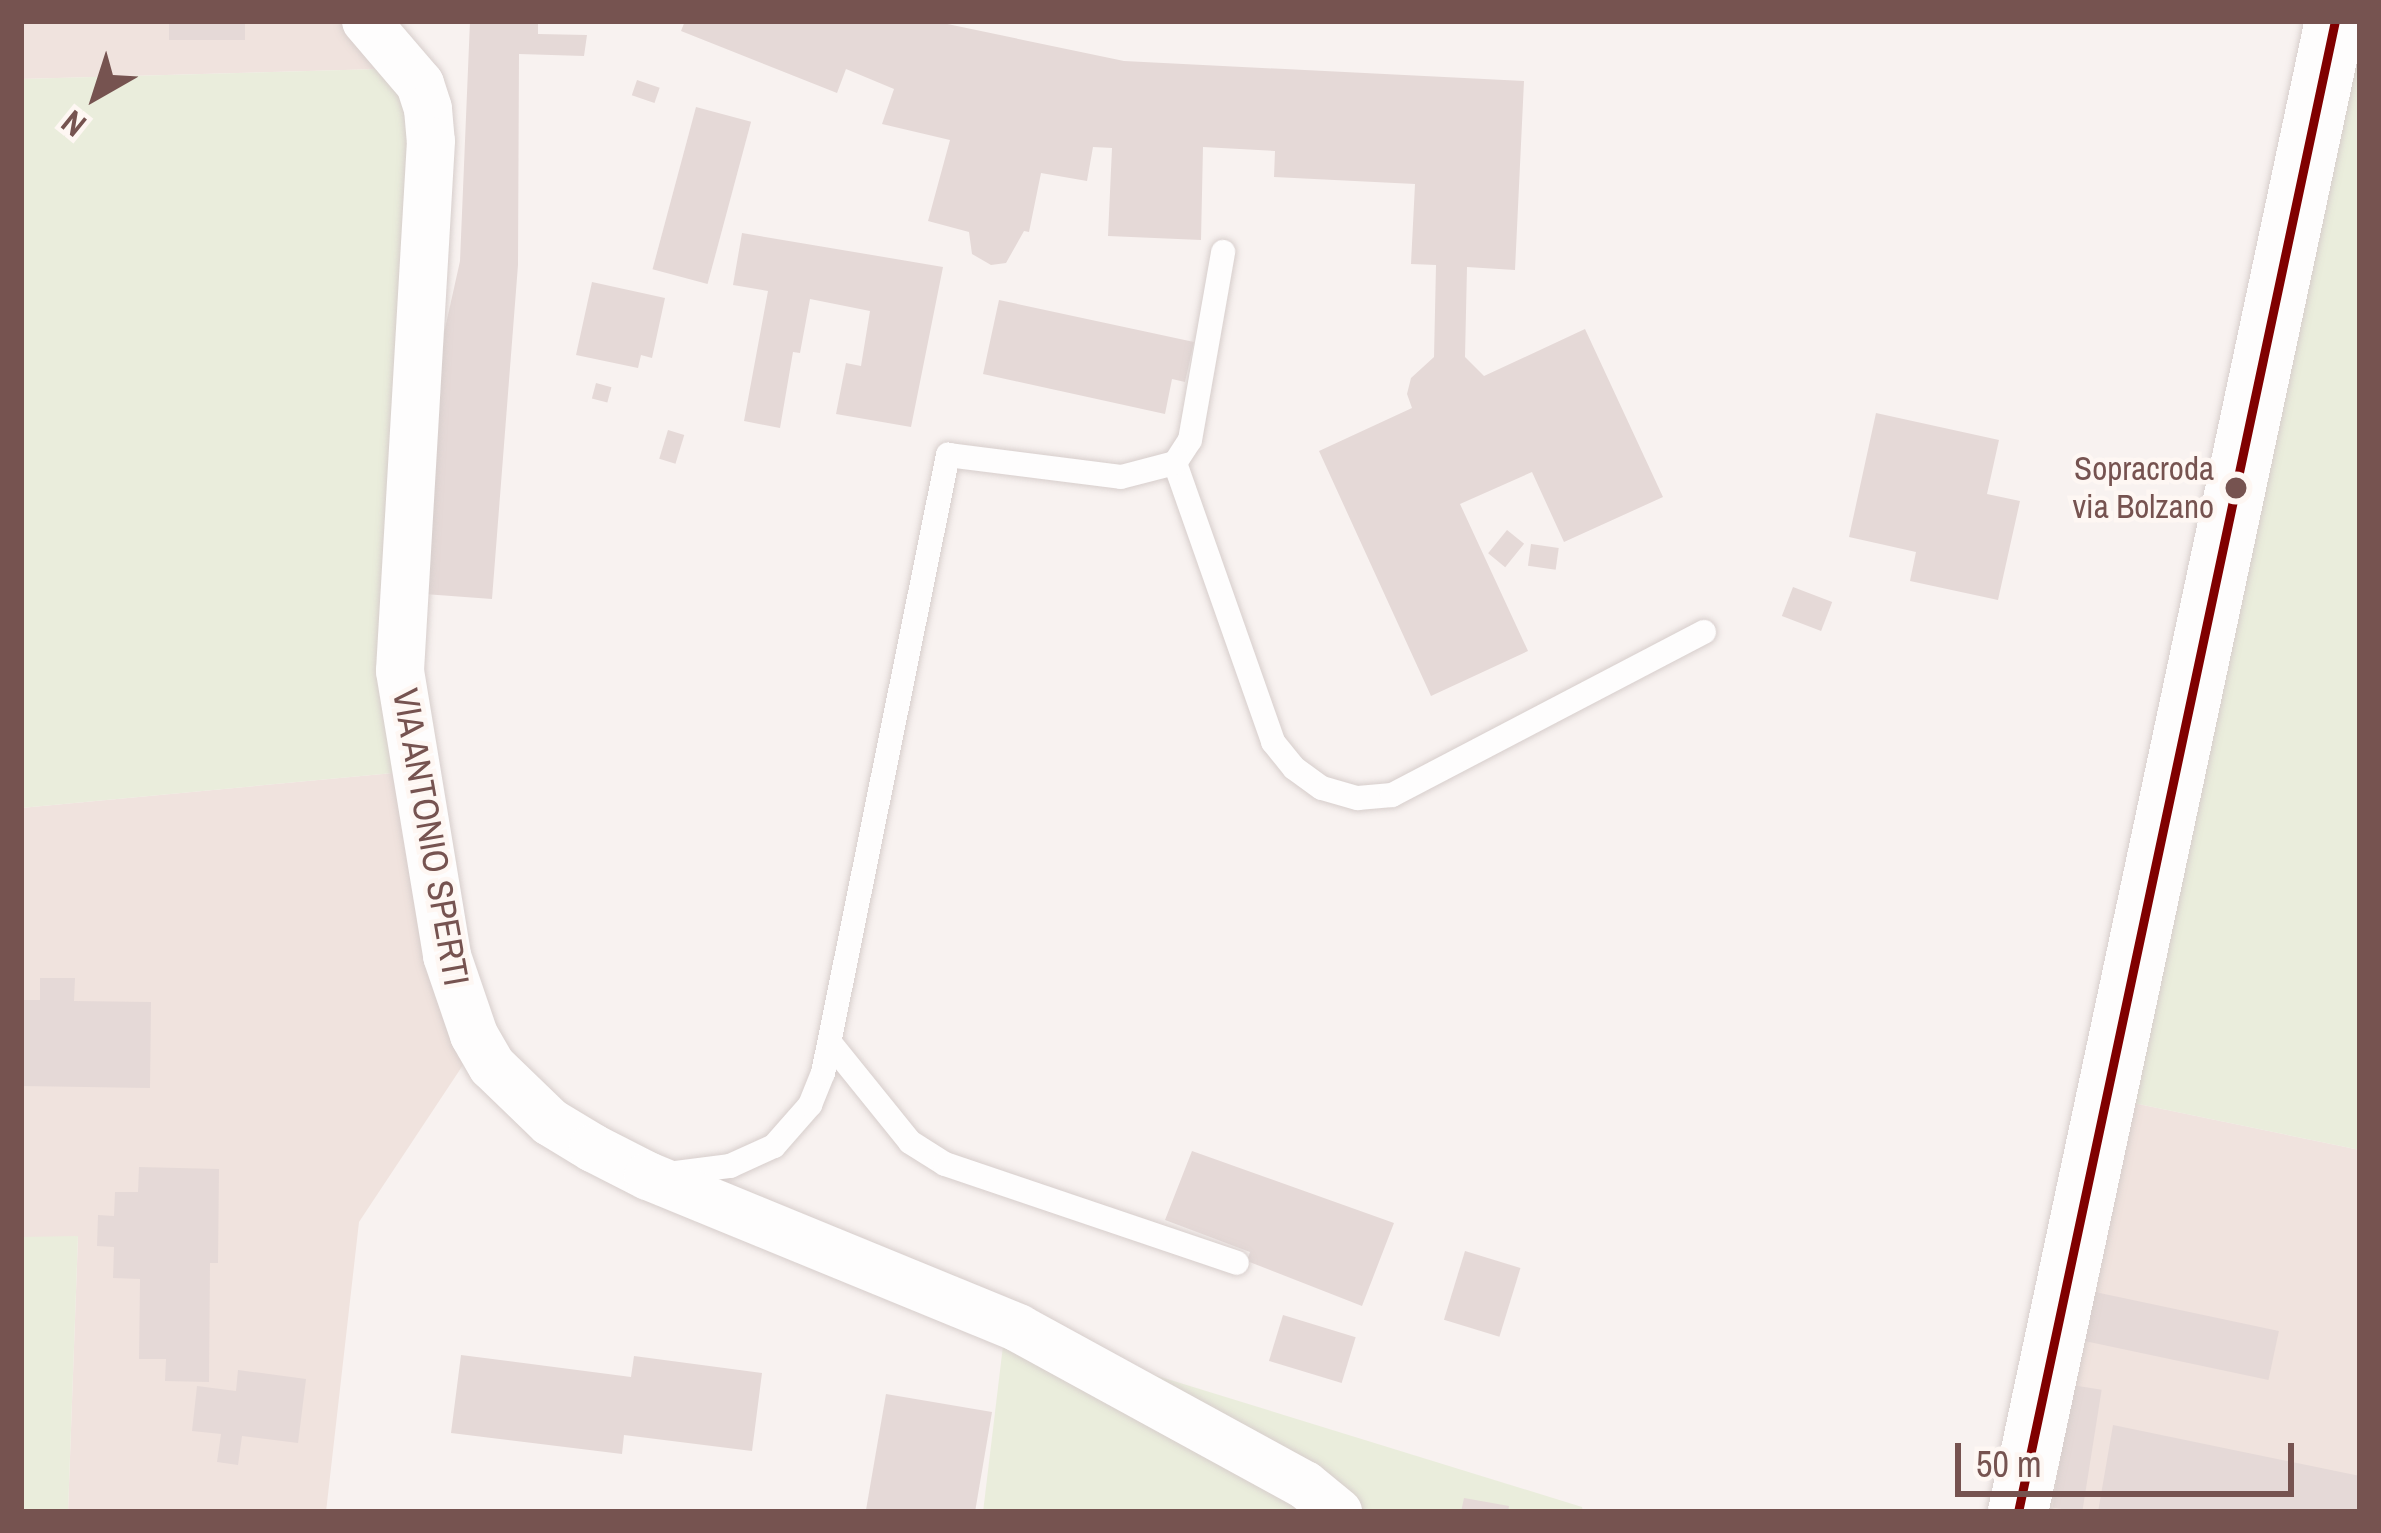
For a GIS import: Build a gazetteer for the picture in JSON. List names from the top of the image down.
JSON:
{
  "streets": {
    "street": ["VIA ANTONIO SPERTI"]
  },
  "places": ["Sopracroda via Bolzano"],
  "scale_bar": "50 m",
  "north": "bottom left"
}
